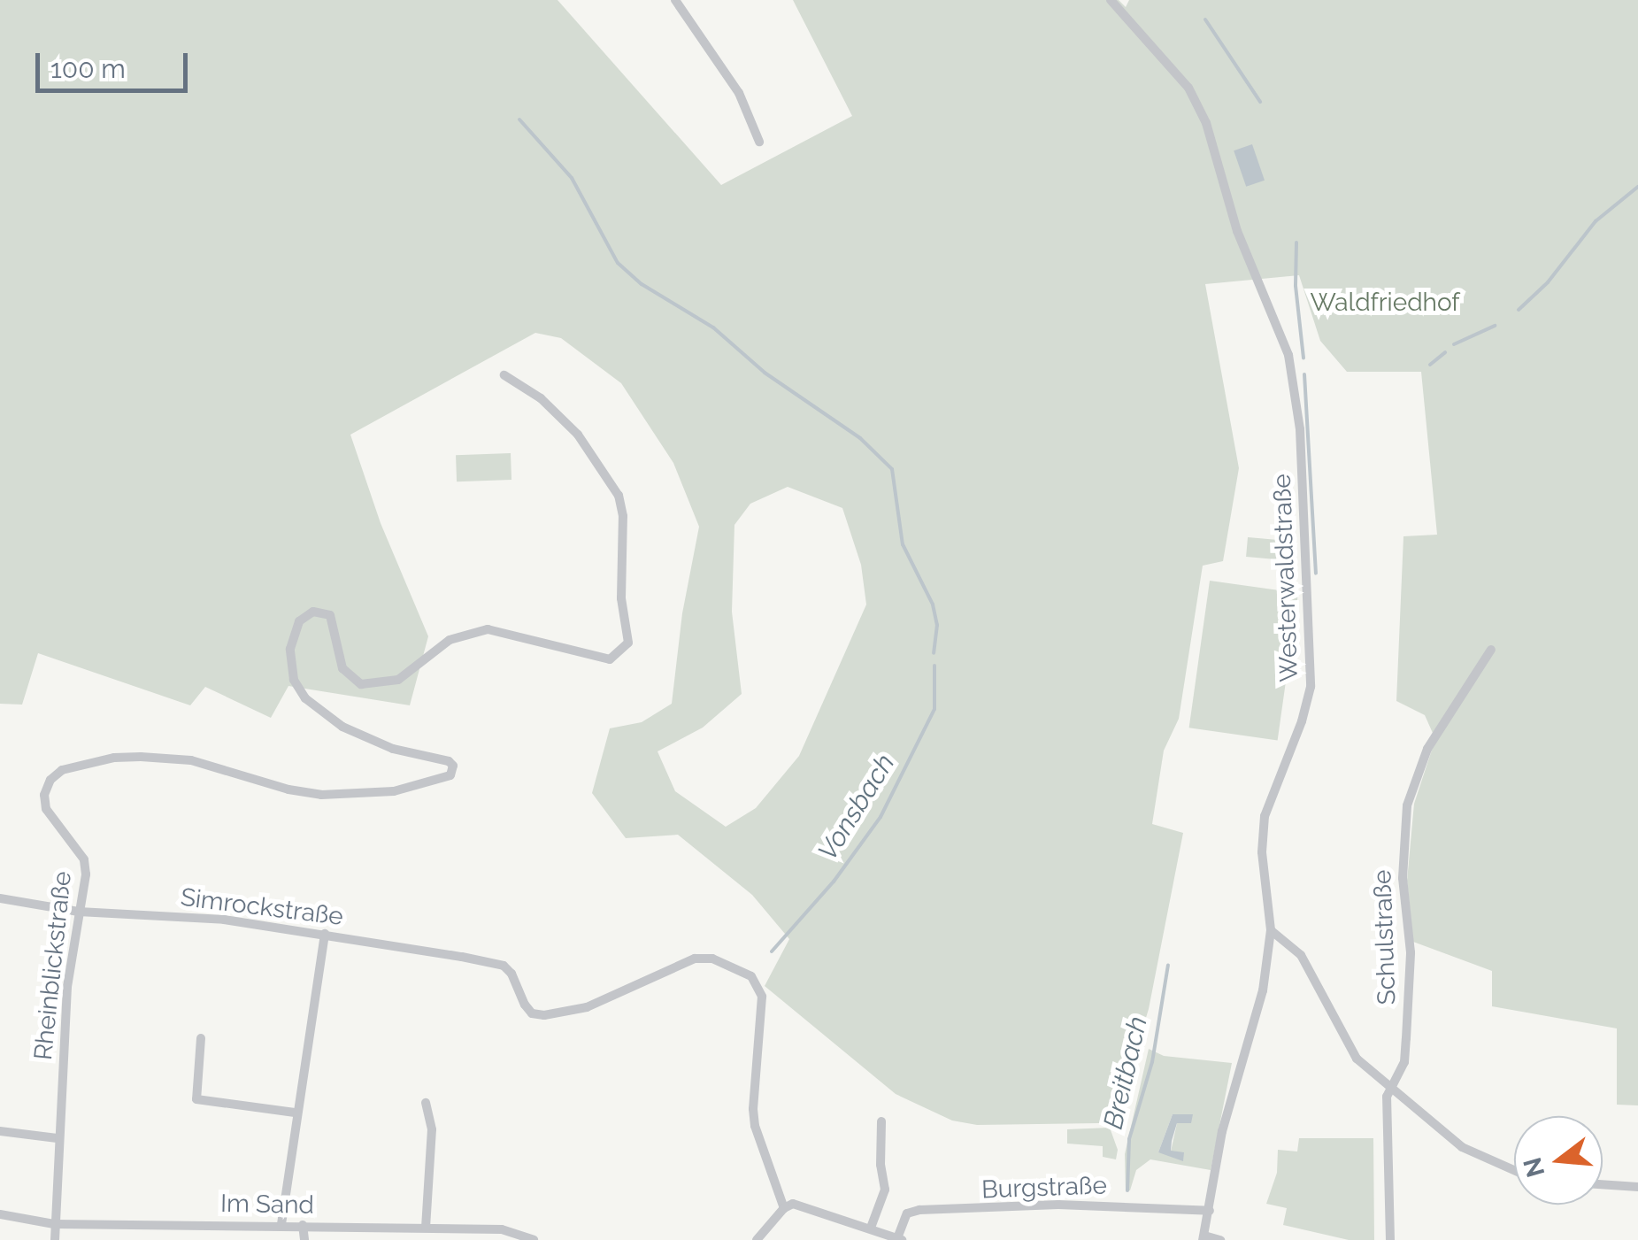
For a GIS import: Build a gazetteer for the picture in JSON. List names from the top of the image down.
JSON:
{
  "streets": {
    "street": [
      "Westerwaldstraße",
      "Simrockstraße",
      "Schulstraße",
      "Rheinblickstraße",
      "Burgstraße",
      "Im Sand"
    ]
  },
  "crossings": [
    ["Westerwaldstraße", "Burgstraße"],
    ["Simrockstraße", "Rheinblickstraße"],
    ["Rheinblickstraße", "Im Sand"]
  ],
  "water": ["Vonsbach", "Breitbach"],
  "parks": ["Waldfriedhof"],
  "scale_bar": "100 m",
  "north": "left"
}
